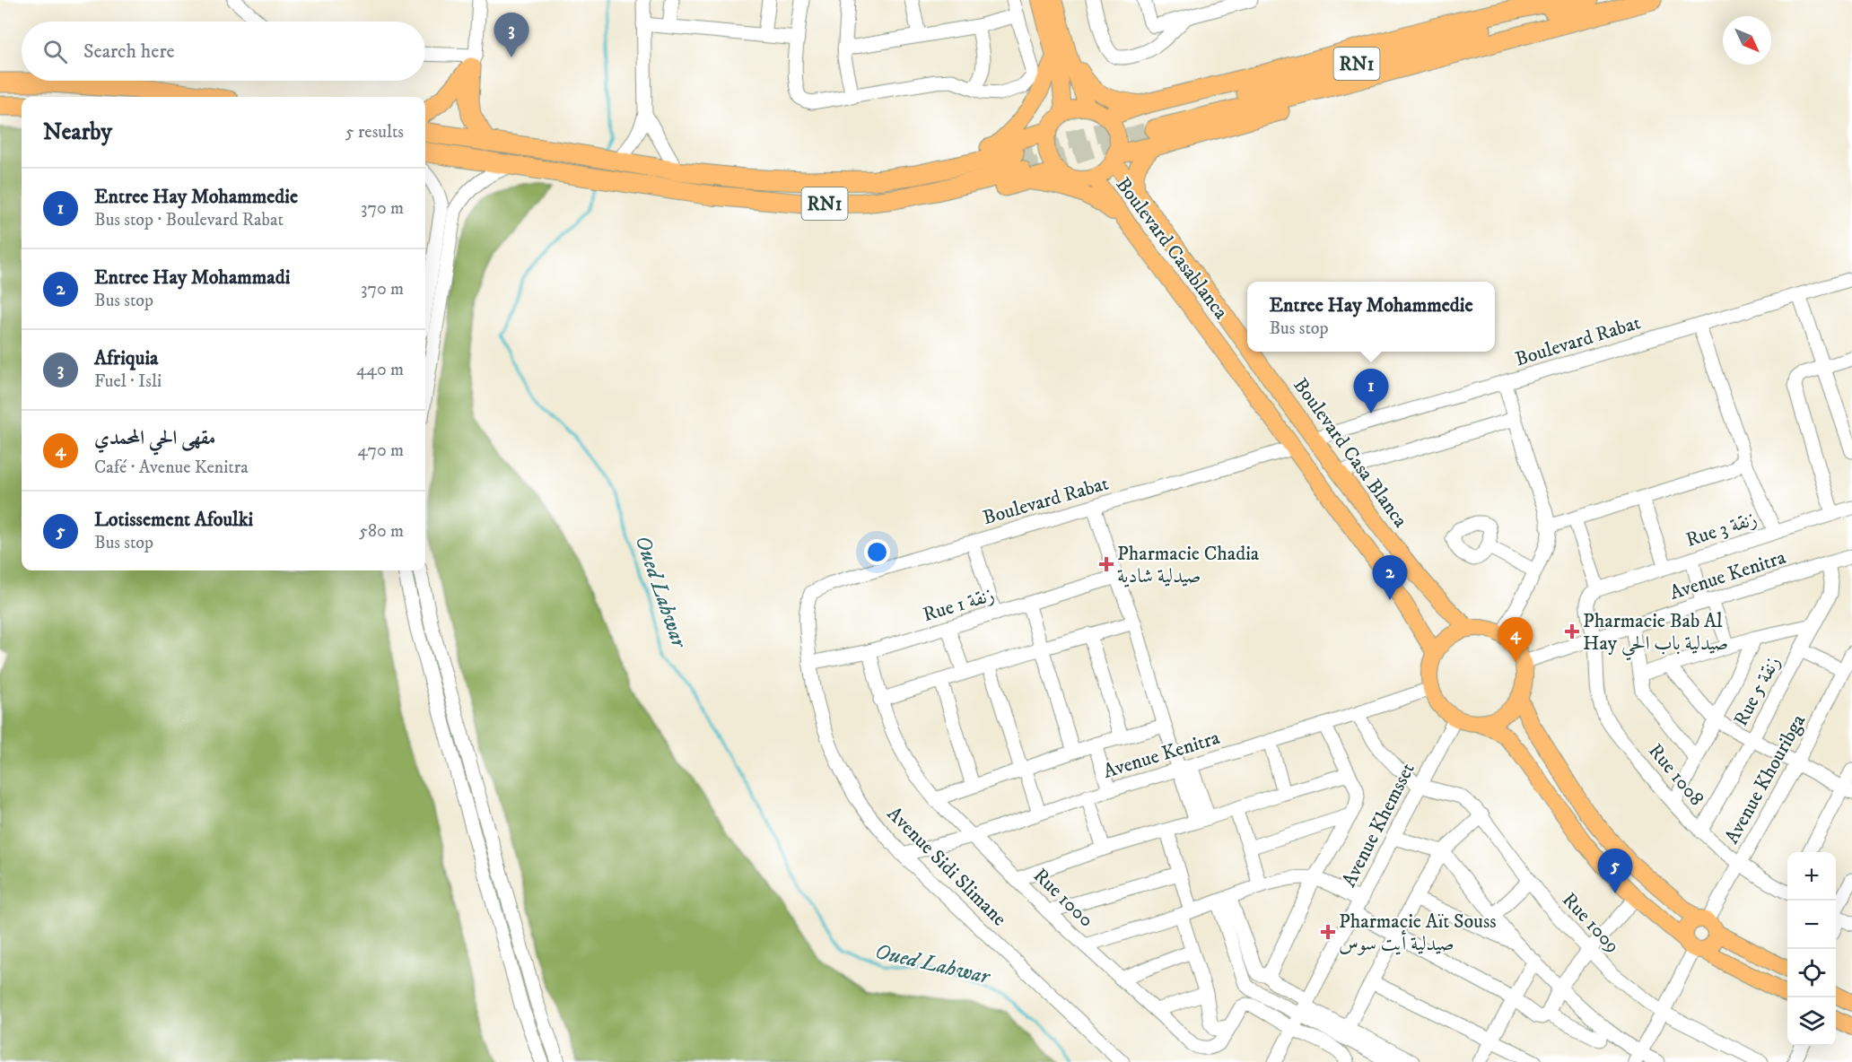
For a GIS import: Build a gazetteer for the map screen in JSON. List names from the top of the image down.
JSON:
{
  "streets": {
    "highway": ["RN1"],
    "main road": ["Boulevard Casablanca", "Boulevard Casa Blanca"],
    "street": [
      "Boulevard Rabat",
      "Rue 3 زنقة",
      "Avenue Kenitra",
      "Rue 1 زنقة",
      "Rue 5 زنقة",
      "Rue 1008",
      "Avenue Khouribga",
      "Avenue Khemsset",
      "Avenue Sidi Slimane",
      "Rue 1000",
      "Rue 1009"
    ]
  },
  "crossings": [
    ["Boulevard Casablanca", "Boulevard Rabat"],
    ["Boulevard Casablanca", "Boulevard Casa Blanca"],
    ["Boulevard Rabat", "Boulevard Casa Blanca"],
    ["Boulevard Rabat", "Avenue Sidi Slimane"],
    ["Boulevard Casa Blanca", "Avenue Kenitra"],
    ["Boulevard Casa Blanca", "Avenue Khemsset"],
    ["Rue 3 زنقة", "Rue 1008"],
    ["Avenue Kenitra", "Rue 5 زنقة"],
    ["Avenue Kenitra", "Rue 1008"],
    ["Avenue Kenitra", "Avenue Khemsset"],
    ["Avenue Kenitra", "Avenue Sidi Slimane"],
    ["Avenue Kenitra", "Rue 1000"],
    ["Rue 1 زنقة", "Avenue Sidi Slimane"],
    ["Rue 1 زنقة", "Rue 1000"],
    ["Rue 5 زنقة", "Rue 1008"],
    ["Rue 1008", "Avenue Khouribga"],
    ["Avenue Khemsset", "Rue 1000"],
    ["Avenue Khemsset", "Rue 1009"]
  ],
  "water": ["Oued Lahwar"],
  "places": {
    "health": ["Pharmacie Chadia صيدلية شادية", "Pharmacie Bab Al Hay صيدلية باب الحي", "Pharmacie Aït Souss صيدلية أيت سوس"]
  },
  "north": "bottom right",
  "page": {
    "pins": [
      "3",
      "1",
      "2",
      "4",
      "5"
    ],
    "search": "Search here",
    "heading": ["Nearby", "5 results"],
    "list": [
      {
        "mark": "1",
        "name": "Entree Hay Mohammedie",
        "note": "Bus stop · Boulevard Rabat",
        "value": "370 m"
      },
      {
        "mark": "2",
        "name": "Entree Hay Mohammadi",
        "note": "Bus stop",
        "value": "370 m"
      },
      {
        "mark": "3",
        "name": "Afriquia",
        "note": "Fuel · Isli",
        "value": "440 m"
      },
      {
        "mark": "4",
        "name": "مقهى الحي المحمدي",
        "note": "Café · Avenue Kenitra",
        "value": "470 m"
      },
      {
        "mark": "5",
        "name": "Lotissement Afoulki",
        "note": "Bus stop",
        "value": "580 m"
      }
    ],
    "popup": ["Entree Hay Mohammedie", "Bus stop"],
    "map_buttons": ["+", "−"]
  }
}
